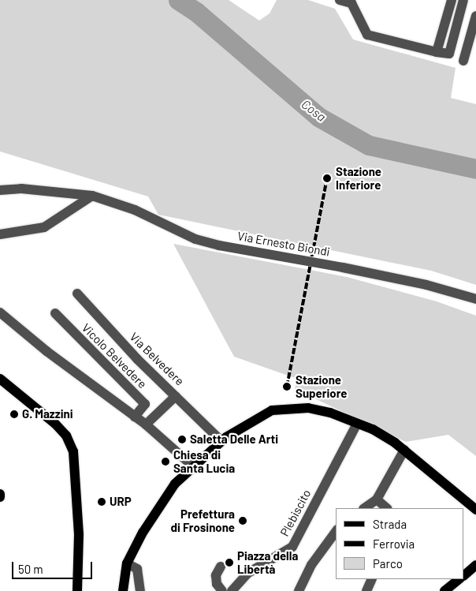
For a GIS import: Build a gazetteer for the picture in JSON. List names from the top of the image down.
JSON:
{
  "streets": {
    "street": [
      "Via Ernesto Biondi",
      "Vicolo Belvedere",
      "Via Belvedere",
      "Plebiscito"
    ]
  },
  "water": ["Cosa"],
  "places": [
    "Stazione Inferiore",
    "Stazione Superiore",
    "G. Mazzini",
    "Saletta Delle Arti",
    "Chiesa di Santa Lucia",
    "URP",
    "Prefettura di Frosinone",
    "Piazza della Libertà"
  ],
  "legend": ["Strada", "Ferrovia", "Parco"],
  "scale_bar": "50 m"
}
